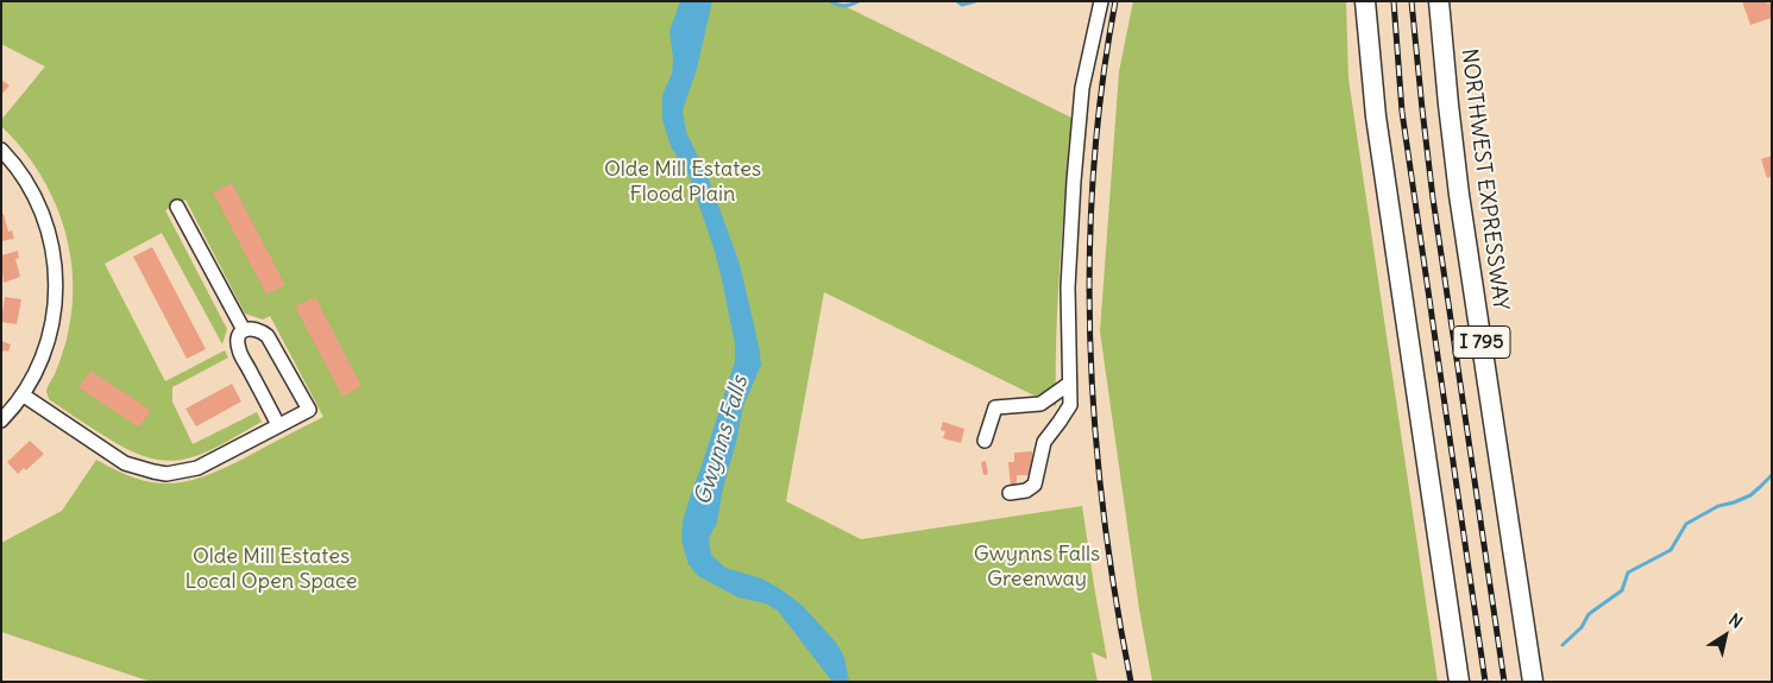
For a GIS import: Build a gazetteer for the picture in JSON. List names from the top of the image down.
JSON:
{
  "streets": {
    "highway": ["NORTHWEST EXPRESSWAY", "I 795"]
  },
  "water": ["Gwynns Falls"],
  "parks": ["Olde Mill Estates Flood Plain", "Gwynns Falls Greenway", "Olde Mill Estates Local Open Space"],
  "north": "top right"
}
